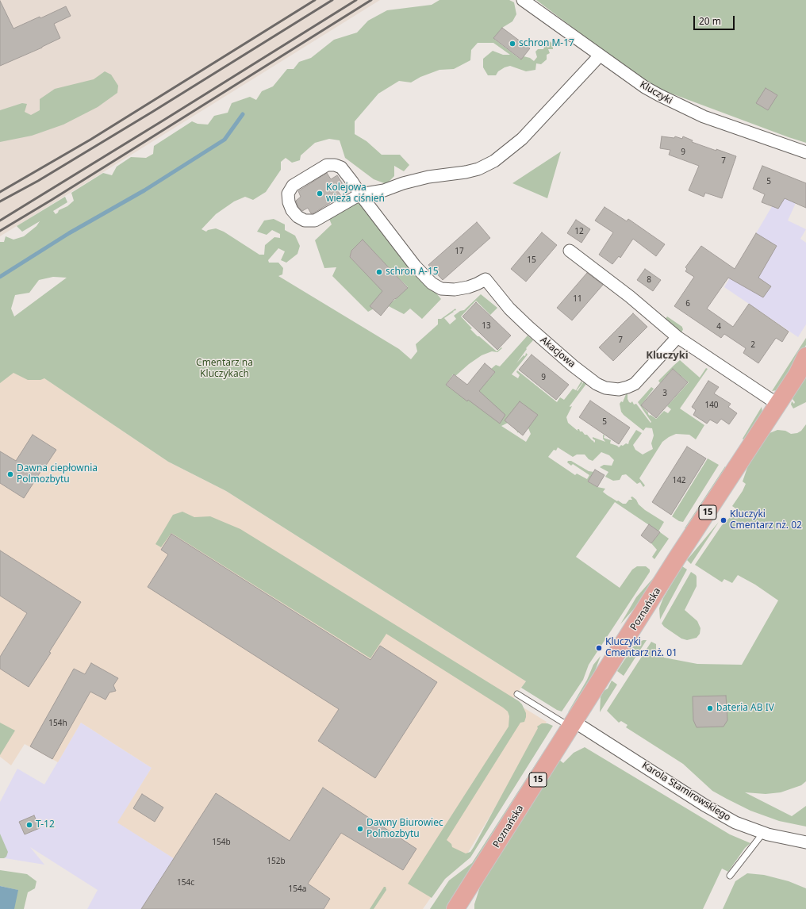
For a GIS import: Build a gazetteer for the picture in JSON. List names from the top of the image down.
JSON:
{
  "streets": {
    "main road": ["15", "Poznańska"],
    "street": ["Kluczyki", "Akacjowa", "Karola Stamirowskiego"]
  },
  "crossings": [
    ["Poznańska", "Karola Stamirowskiego"]
  ],
  "districts": ["Kluczyki"],
  "parks": ["Cmentarz na Kluczykach"],
  "places": [
    "schron M-17",
    "Kolejowa wieża ciśnień",
    "schron A-15",
    "Dawna ciepłownia Polmozbytu",
    "Kluczyki Cmentarz nż. 02",
    "Kluczyki Cmentarz nż. 01",
    "bateria AB IV",
    "T-12",
    "Dawny Biurowiec Polmozbytu"
  ],
  "house_numbers": [
    "9",
    "7",
    "5",
    "12",
    "17",
    "15",
    "8",
    "11",
    "6",
    "13",
    "4",
    "7",
    "2",
    "9",
    "3",
    "140",
    "5",
    "142",
    "154h",
    "154b",
    "152b",
    "154c",
    "154a"
  ],
  "scale_bar": "20 m"
}
